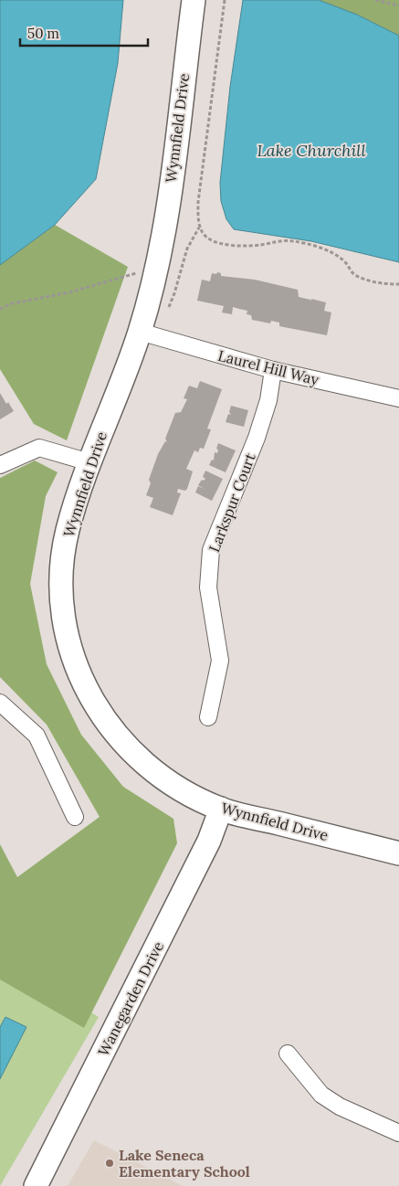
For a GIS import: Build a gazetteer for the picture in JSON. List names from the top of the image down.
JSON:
{
  "streets": {
    "street": [
      "Wynnfield Drive",
      "Laurel Hill Way",
      "Larkspur Court",
      "Wanegarden Drive"
    ]
  },
  "crossings": [
    ["Wynnfield Drive", "Laurel Hill Way"],
    ["Wynnfield Drive", "Wanegarden Drive"],
    ["Laurel Hill Way", "Larkspur Court"]
  ],
  "water": ["Lake Churchill"],
  "places": ["Lake Seneca Elementary School"],
  "scale_bar": "50 m"
}
